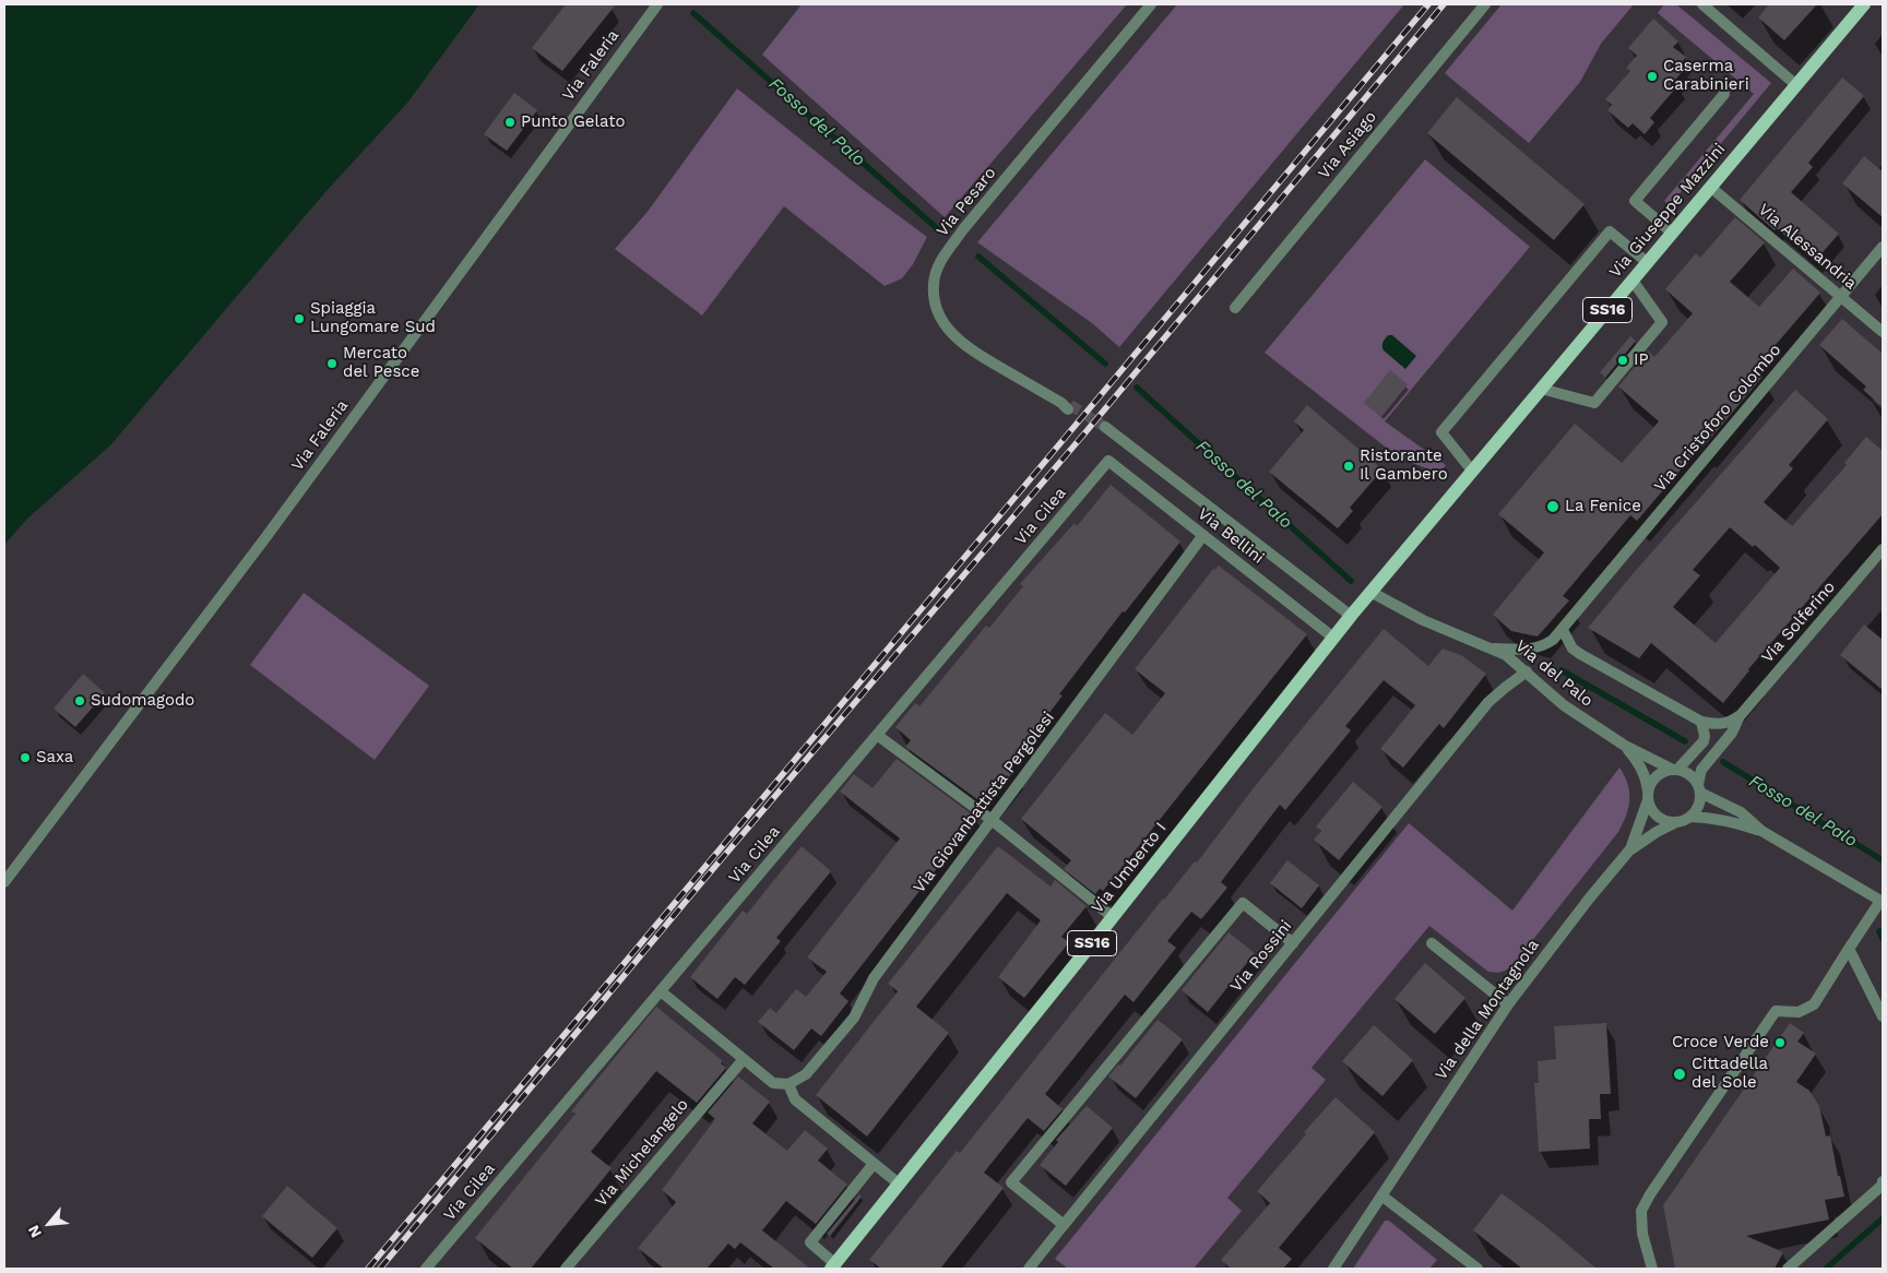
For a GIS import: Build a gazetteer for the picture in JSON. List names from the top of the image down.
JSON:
{
  "streets": {
    "main road": ["Via Giuseppe Mazzini", "SS16", "Via Umberto I"],
    "street": [
      "Via Faleria",
      "Via Asiago",
      "Via Pesaro",
      "Via Alessandria",
      "Via Cristoforo Colombo",
      "Via Cilea",
      "Via Bellini",
      "Via Solferino",
      "Via del Palo",
      "Via Giovanbattista Pergolesi",
      "Via Rossini",
      "Via della Montagnola",
      "Via Michelangelo"
    ]
  },
  "crossings": [
    ["Via Giuseppe Mazzini", "Via Alessandria"],
    ["Via Giuseppe Mazzini", "Via del Palo"],
    ["Via Giuseppe Mazzini", "Via Umberto I"],
    ["Via Alessandria", "Via Cristoforo Colombo"],
    ["Via Cristoforo Colombo", "Via del Palo"],
    ["Via Cilea", "Via Bellini"],
    ["Via Bellini", "Via Giovanbattista Pergolesi"],
    ["Via Bellini", "Via Umberto I"],
    ["Via Solferino", "Via del Palo"],
    ["Via Solferino", "Via della Montagnola"],
    ["Via del Palo", "Via Rossini"],
    ["Via del Palo", "Via della Montagnola"]
  ],
  "water": ["Fosso del Palo"],
  "places": [
    "Caserma Carabinieri",
    "Punto Gelato",
    "Spiaggia Lungomare Sud",
    "IP",
    "Mercato del Pesce",
    "Ristorante Il Gambero",
    "La Fenice",
    "Sudomagodo",
    "Saxa",
    "Croce Verde",
    "Cittadella del Sole"
  ],
  "north": "bottom left"
}
